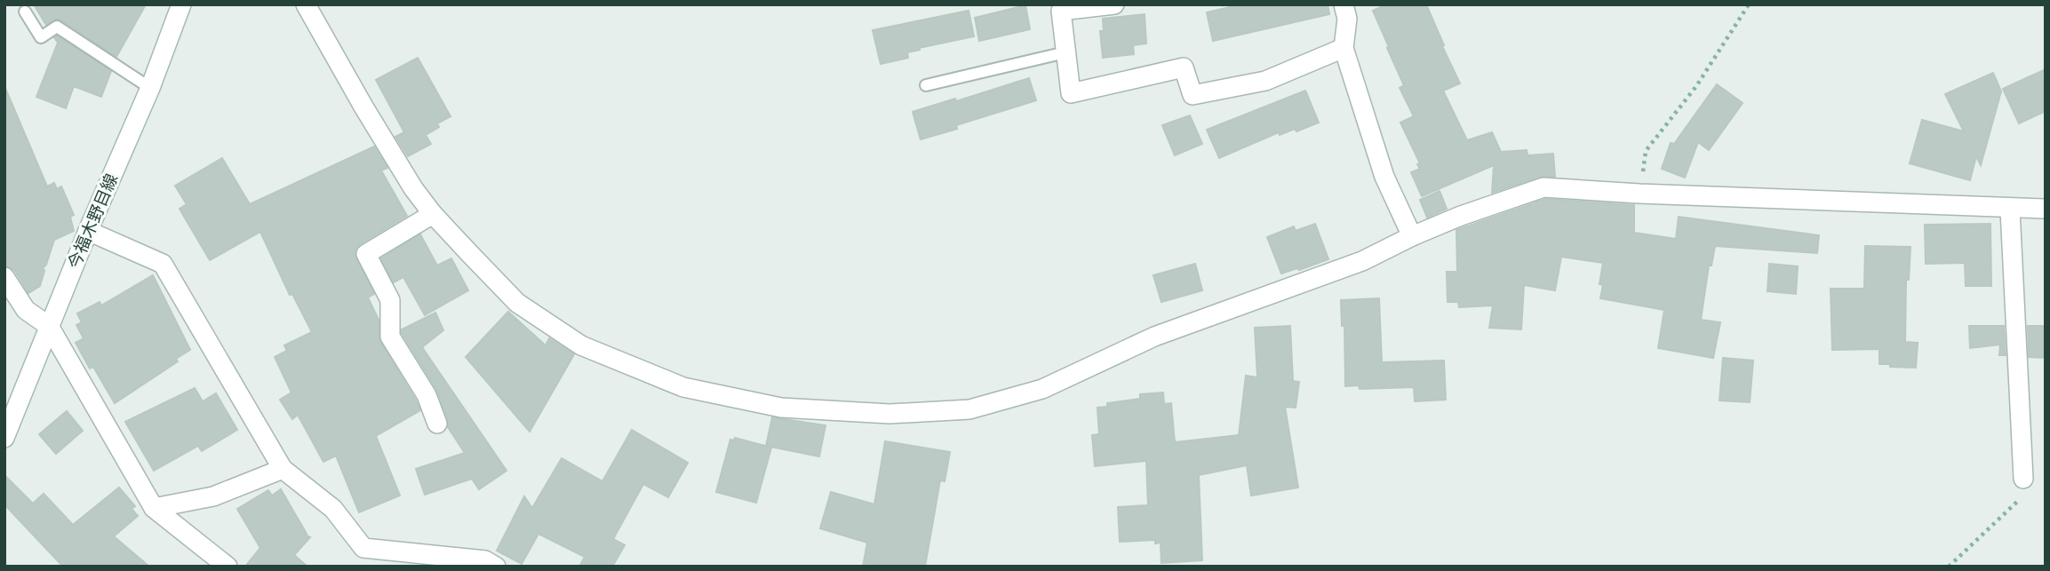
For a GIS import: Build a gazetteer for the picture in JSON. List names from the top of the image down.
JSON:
{
  "streets": {
    "street": ["今福木野目線"]
  }
}
